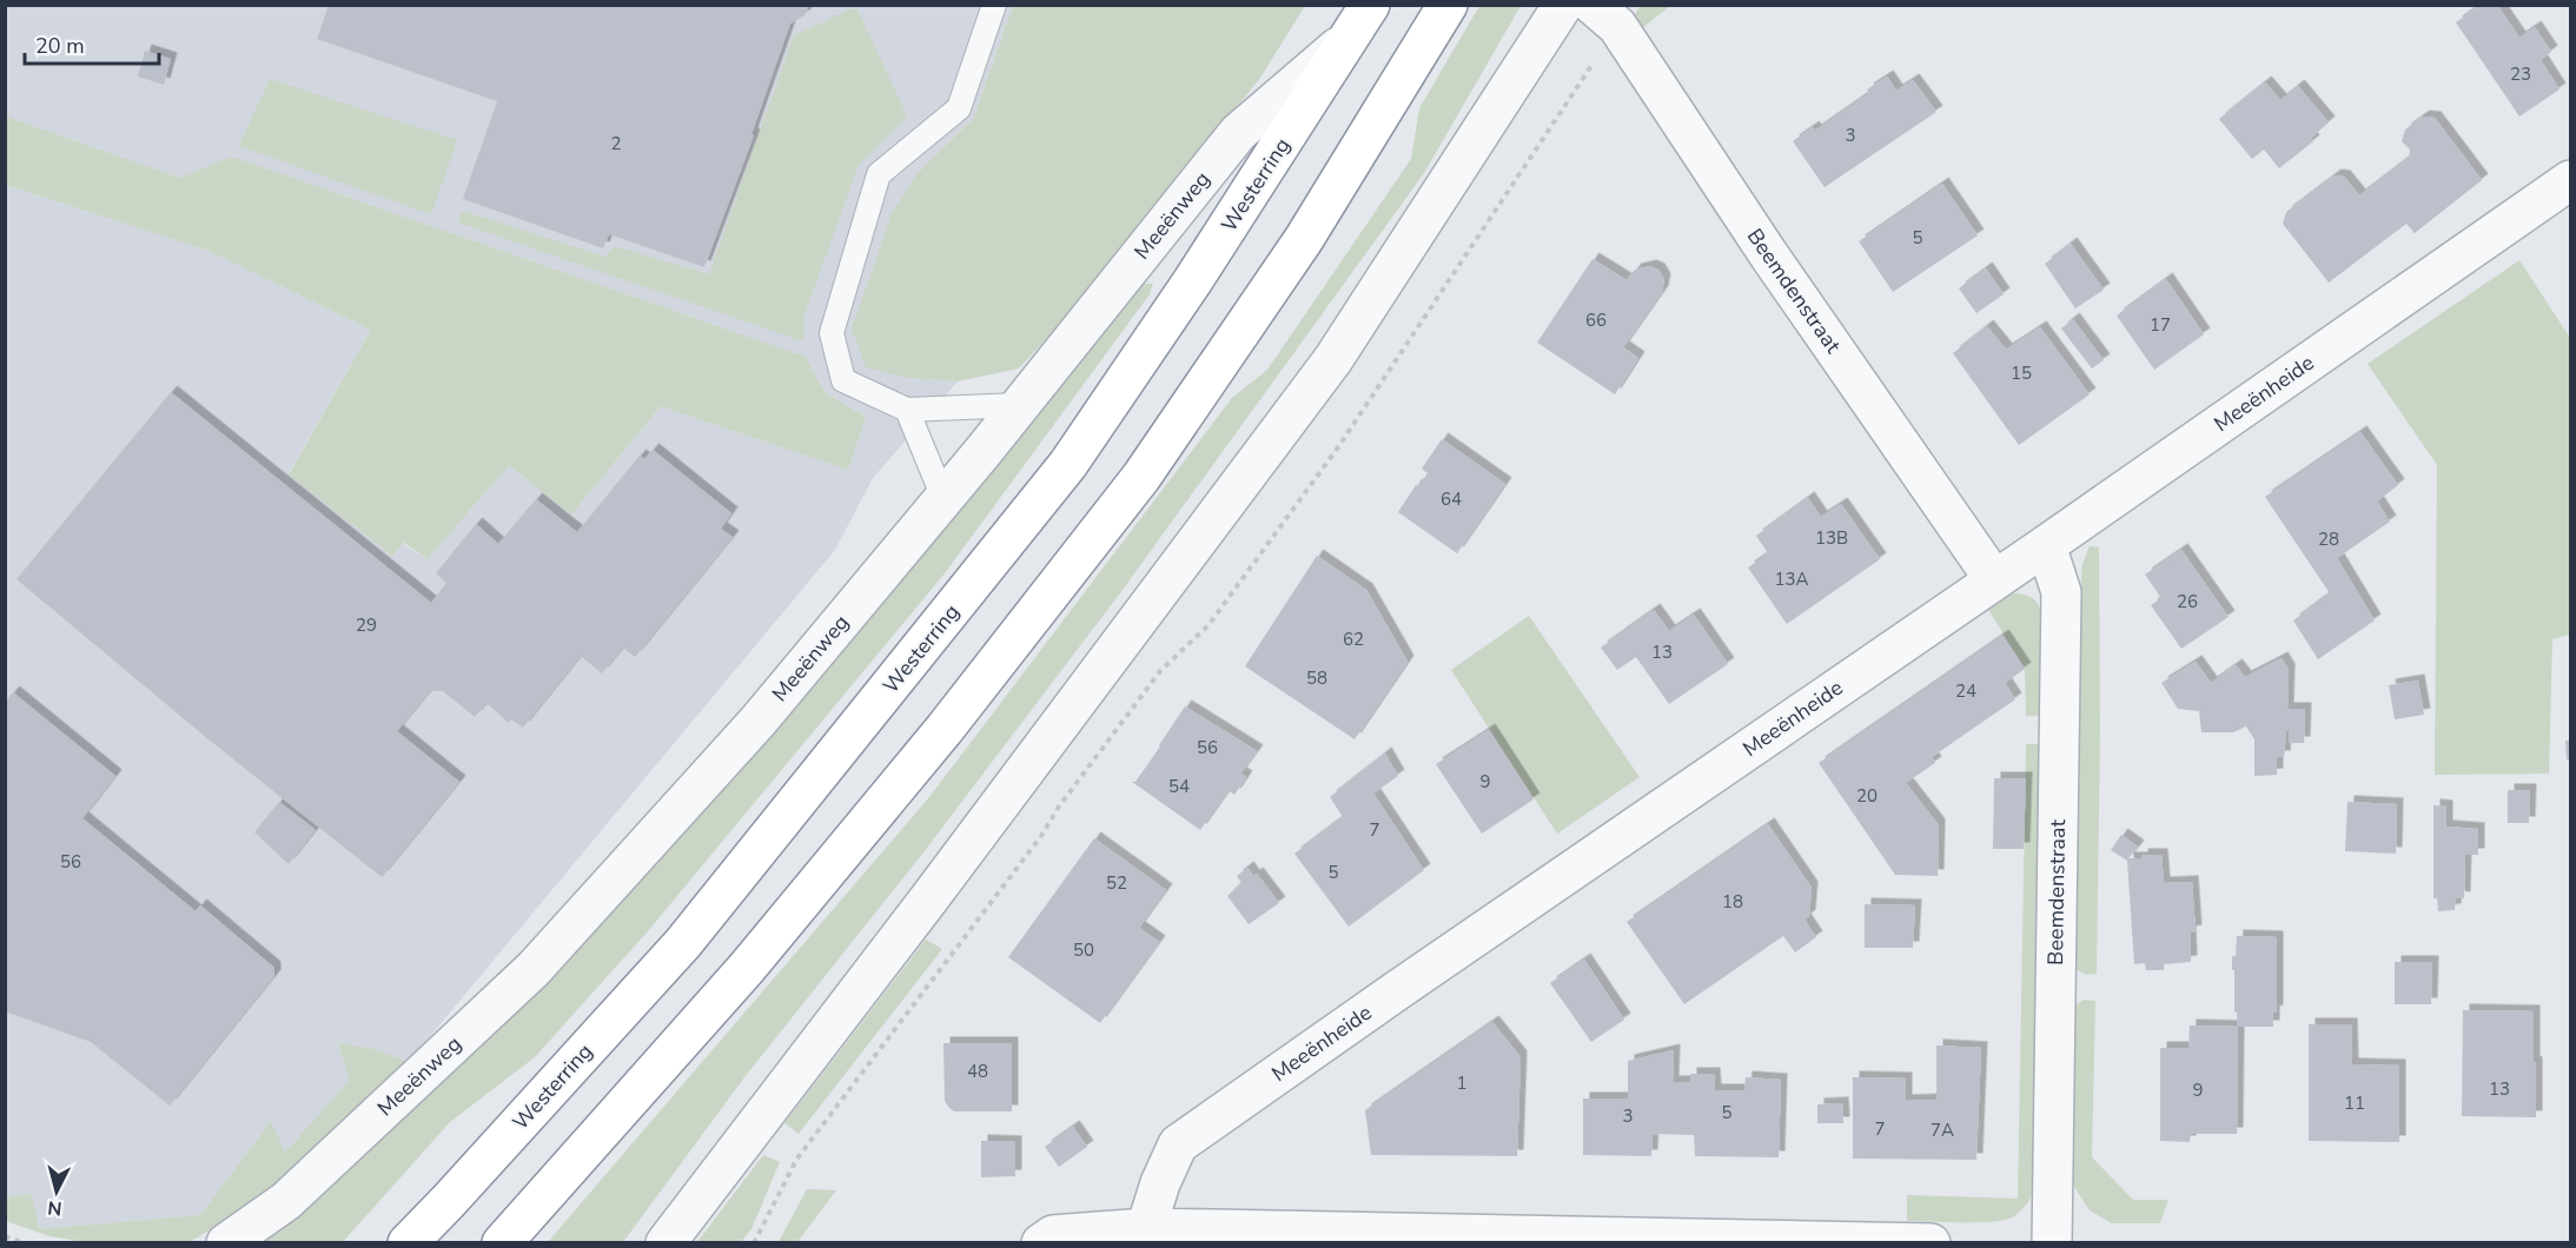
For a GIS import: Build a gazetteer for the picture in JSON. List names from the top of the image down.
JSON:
{
  "streets": {
    "highway": ["Westerring"],
    "street": ["Meeënweg", "Beemdenstraat", "Meeënheide"]
  },
  "crossings": [
    ["Westerring", "Meeënweg"],
    ["Beemdenstraat", "Meeënheide"]
  ],
  "house_numbers": [
    "23",
    "3",
    "2",
    "5",
    "66",
    "17",
    "15",
    "64",
    "13B",
    "28",
    "13A",
    "26",
    "29",
    "62",
    "13",
    "58",
    "24",
    "56",
    "9",
    "54",
    "20",
    "7",
    "56",
    "5",
    "52",
    "18",
    "50",
    "48",
    "1",
    "13",
    "9",
    "11",
    "5",
    "3",
    "7",
    "7A"
  ],
  "scale_bar": "20 m",
  "north": "bottom"
}
